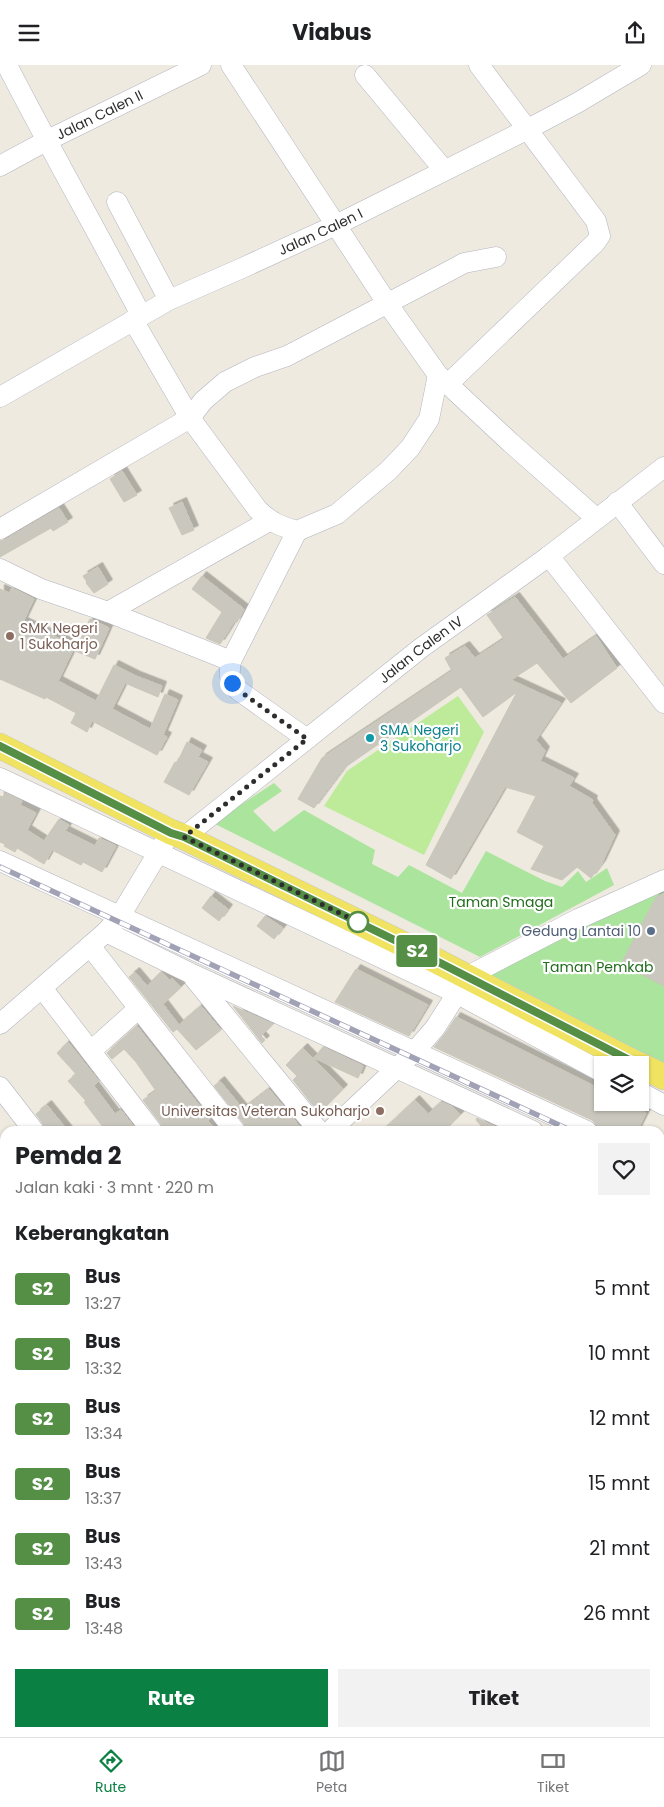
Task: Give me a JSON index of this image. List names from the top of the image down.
{
  "streets": {
    "street": ["Jalan Calen II", "Jalan Calen I", "Jalan Calen IV"]
  },
  "parks": ["Taman Smaga", "Taman Pemkab"],
  "places": [
    "SMK Negeri 1 Sukoharjo",
    "SMA Negeri 3 Sukoharjo",
    "Gedung Lantai 10",
    "Universitas Veteran Sukoharjo"
  ],
  "lines": ["bus line S2"],
  "page": {
    "header": "Viabus",
    "on_map": "S2",
    "heading": [
      ["Pemda 2", "Jalan kaki · 3 mnt · 220 m"],
      "Keberangkatan"
    ],
    "list": [
      {
        "mark": "S2",
        "name": "Bus",
        "note": "13:27",
        "value": "5 mnt"
      },
      {
        "mark": "S2",
        "name": "Bus",
        "note": "13:32",
        "value": "10 mnt"
      },
      {
        "mark": "S2",
        "name": "Bus",
        "note": "13:34",
        "value": "12 mnt"
      },
      {
        "mark": "S2",
        "name": "Bus",
        "note": "13:37",
        "value": "15 mnt"
      },
      {
        "mark": "S2",
        "name": "Bus",
        "note": "13:43",
        "value": "21 mnt"
      },
      {
        "mark": "S2",
        "name": "Bus",
        "note": "13:48",
        "value": "26 mnt"
      }
    ],
    "buttons": ["Rute", "Tiket"],
    "tabs": ["Rute", "Peta", "Tiket"]
  }
}
